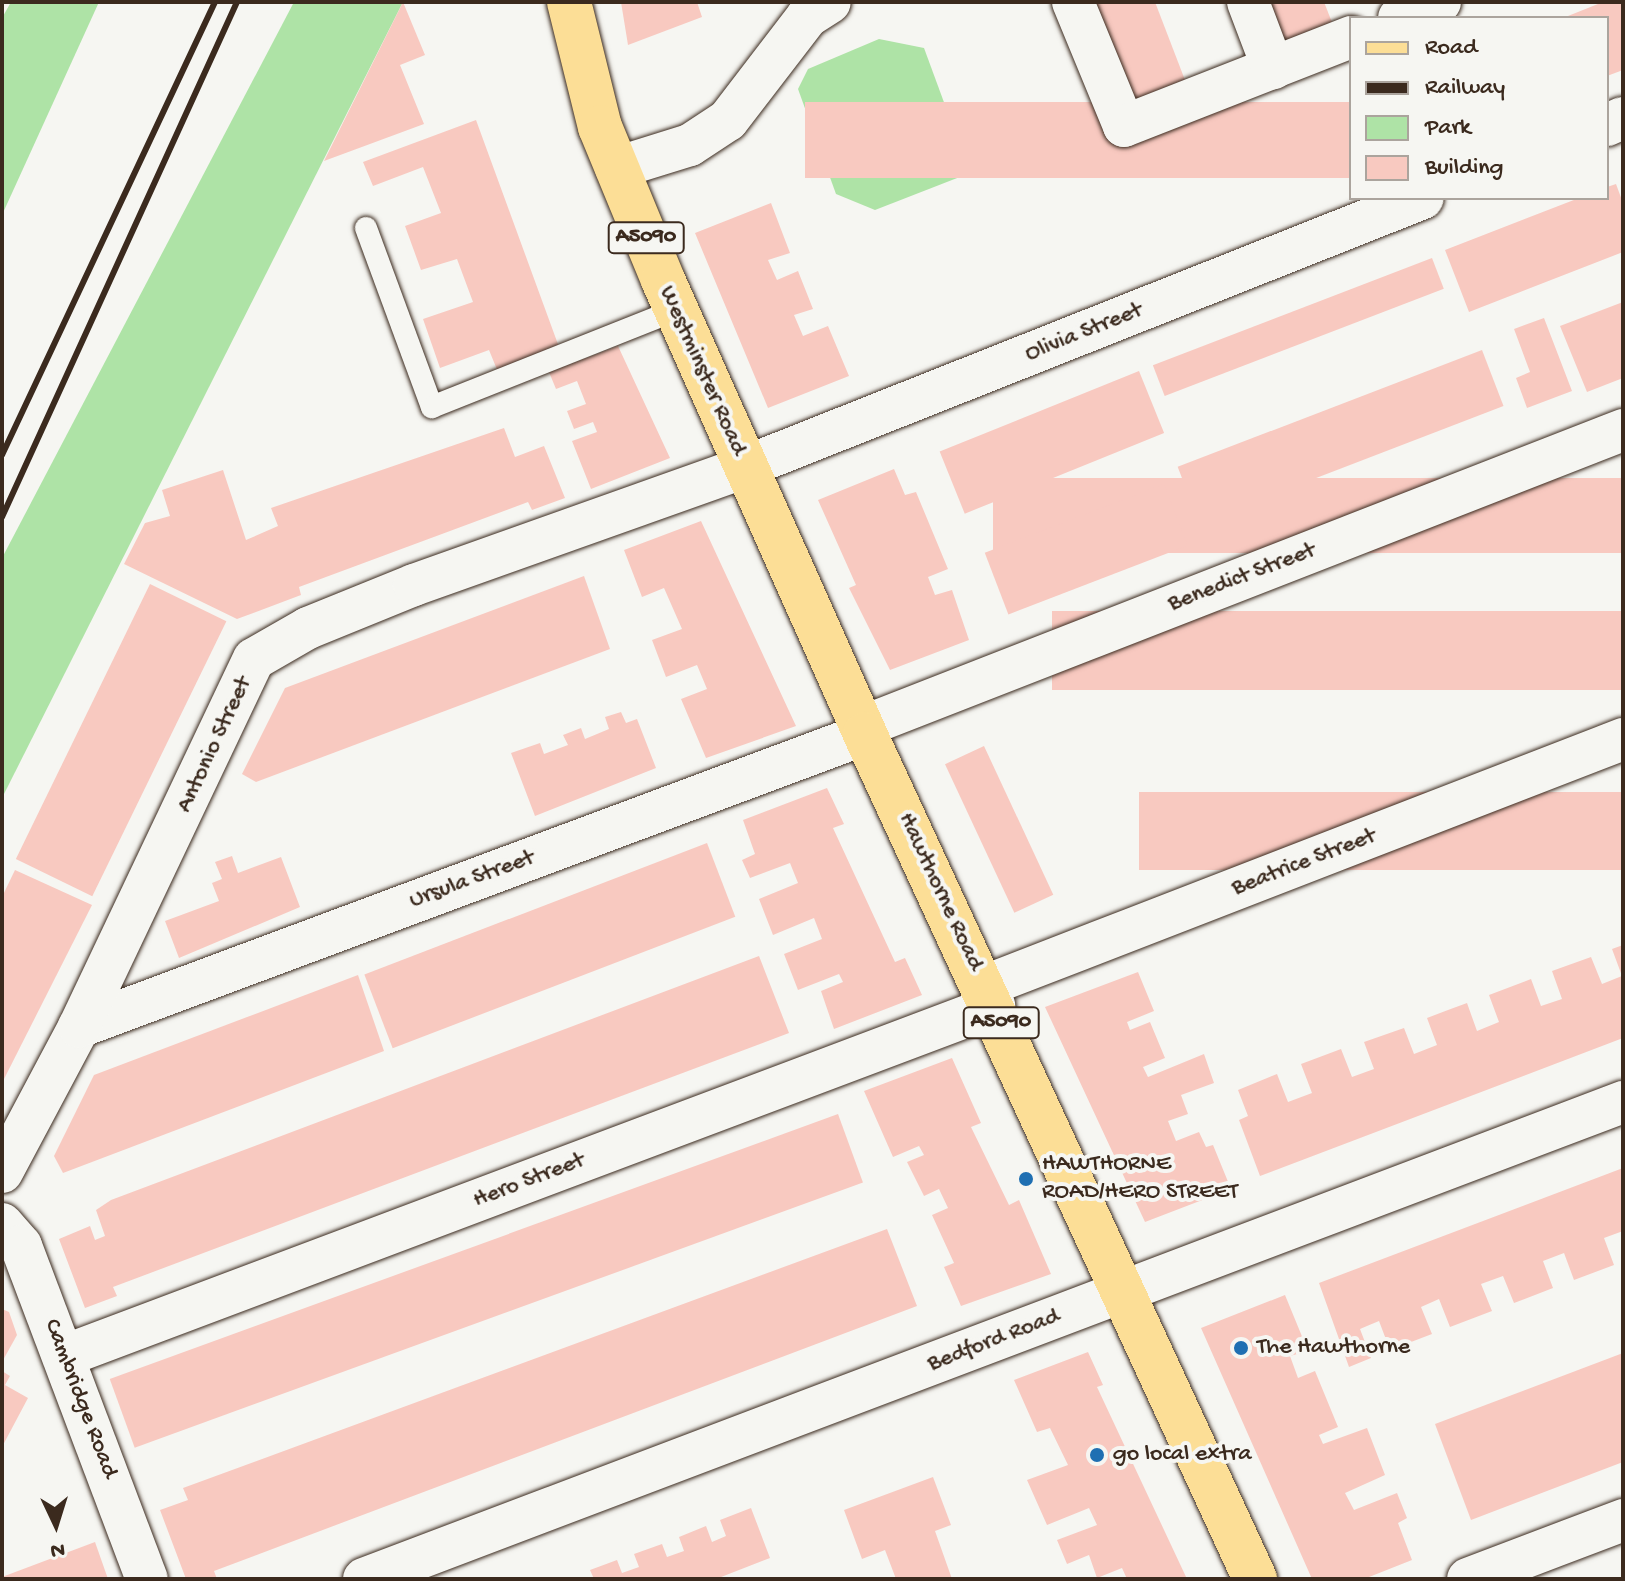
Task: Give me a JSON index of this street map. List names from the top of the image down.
{
  "streets": {
    "main road": ["A5090", "Westminster Road", "Hawthorne Road"],
    "street": [
      "Olivia Street",
      "Benedict Street",
      "Antonio Street",
      "Beatrice Street",
      "Ursula Street",
      "Hero Street",
      "Bedford Road",
      "Cambridge Road"
    ]
  },
  "crossings": [
    ["Olivia Street", "Westminster Road"],
    ["Olivia Street", "Antonio Street"],
    ["Olivia Street", "Hawthorne Road"],
    ["Westminster Road", "Antonio Street"],
    ["Westminster Road", "Hawthorne Road"],
    ["Benedict Street", "Ursula Street"],
    ["Benedict Street", "Hawthorne Road"],
    ["Antonio Street", "Ursula Street"],
    ["Antonio Street", "Hawthorne Road"],
    ["Beatrice Street", "Hawthorne Road"],
    ["Beatrice Street", "Hero Street"],
    ["Ursula Street", "Hawthorne Road"],
    ["Hawthorne Road", "Hero Street"],
    ["Hawthorne Road", "Bedford Road"],
    ["Hero Street", "Cambridge Road"]
  ],
  "places": ["HAWTHORNE ROAD/HERO STREET", "The Hawthorne", "go local extra"],
  "legend": [
    "Road",
    "Railway",
    "Park",
    "Building"
  ],
  "north": "bottom"
}
